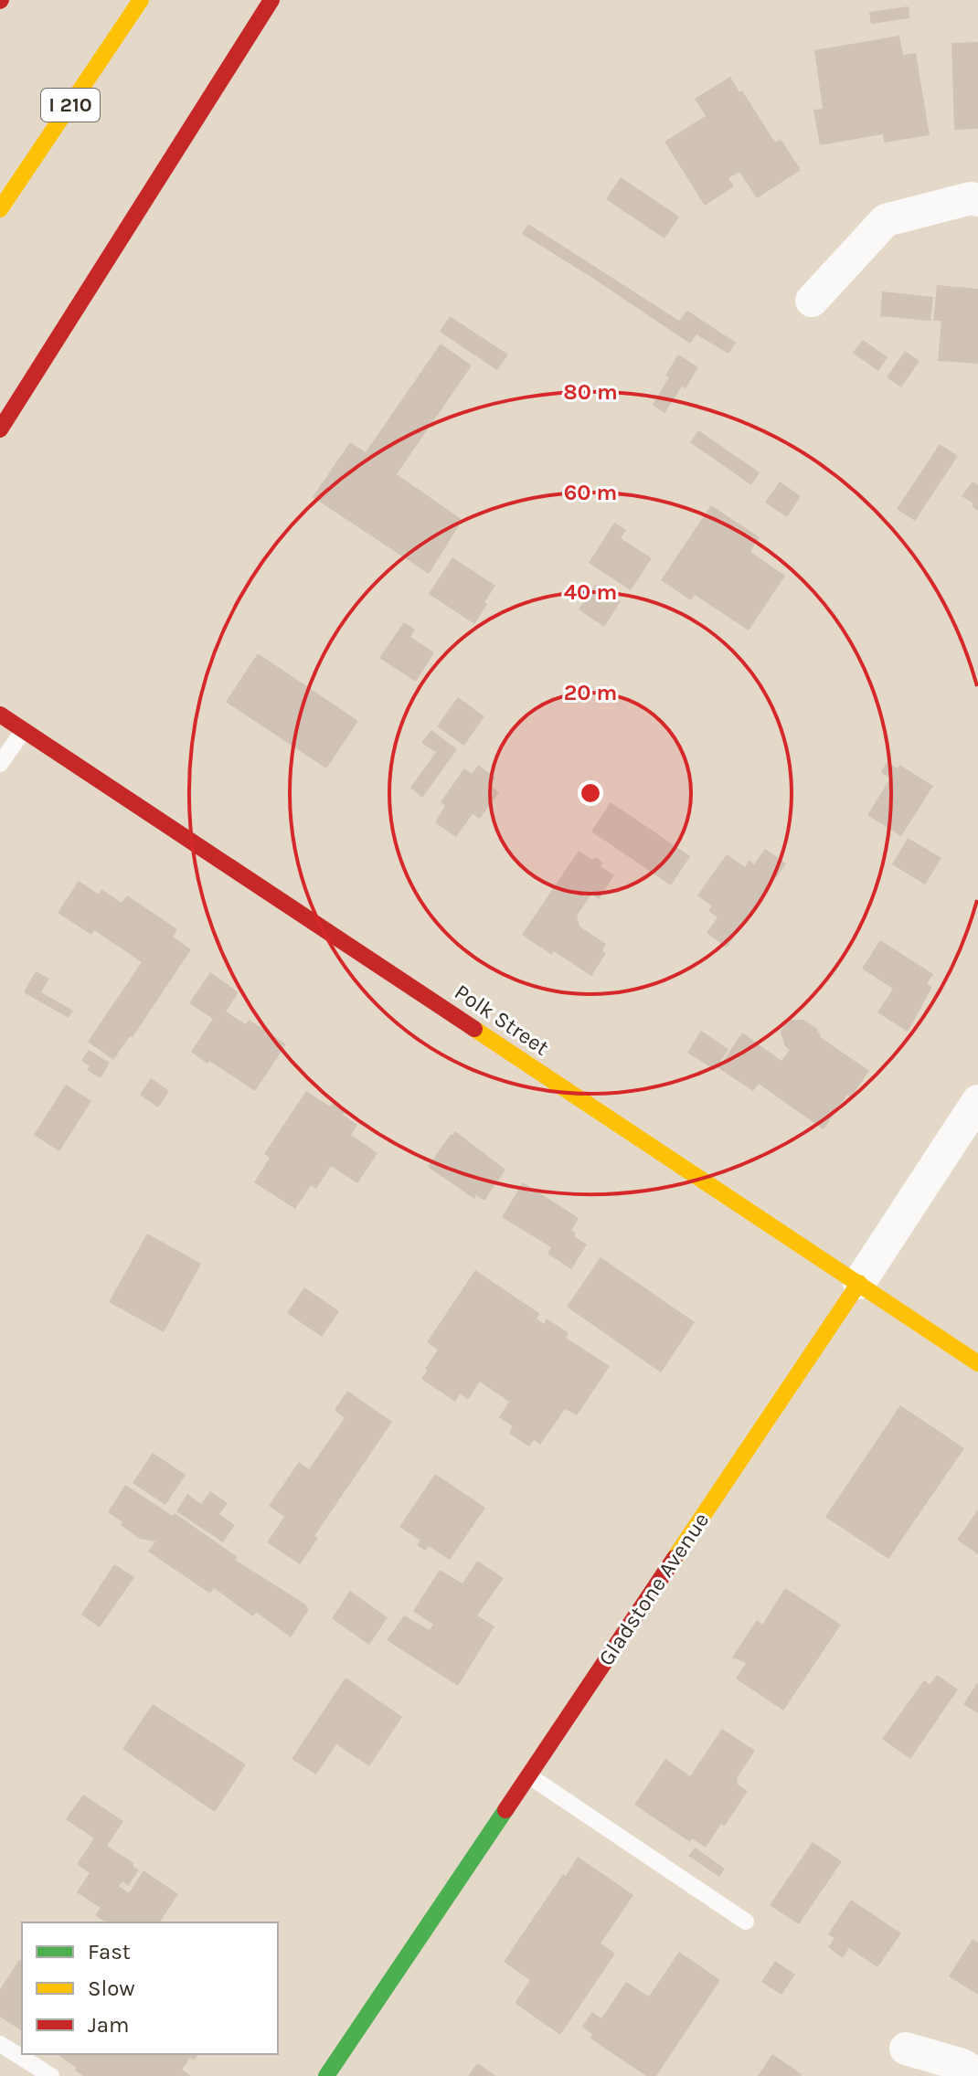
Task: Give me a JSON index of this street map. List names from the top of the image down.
{
  "streets": {
    "main road": ["I 210", "Polk Street", "Gladstone Avenue"]
  },
  "crossings": [
    ["Polk Street", "Gladstone Avenue"]
  ],
  "legend": ["Fast", "Slow", "Jam"],
  "rings": [
    "80 m",
    "60 m",
    "40 m",
    "20 m"
  ]
}
